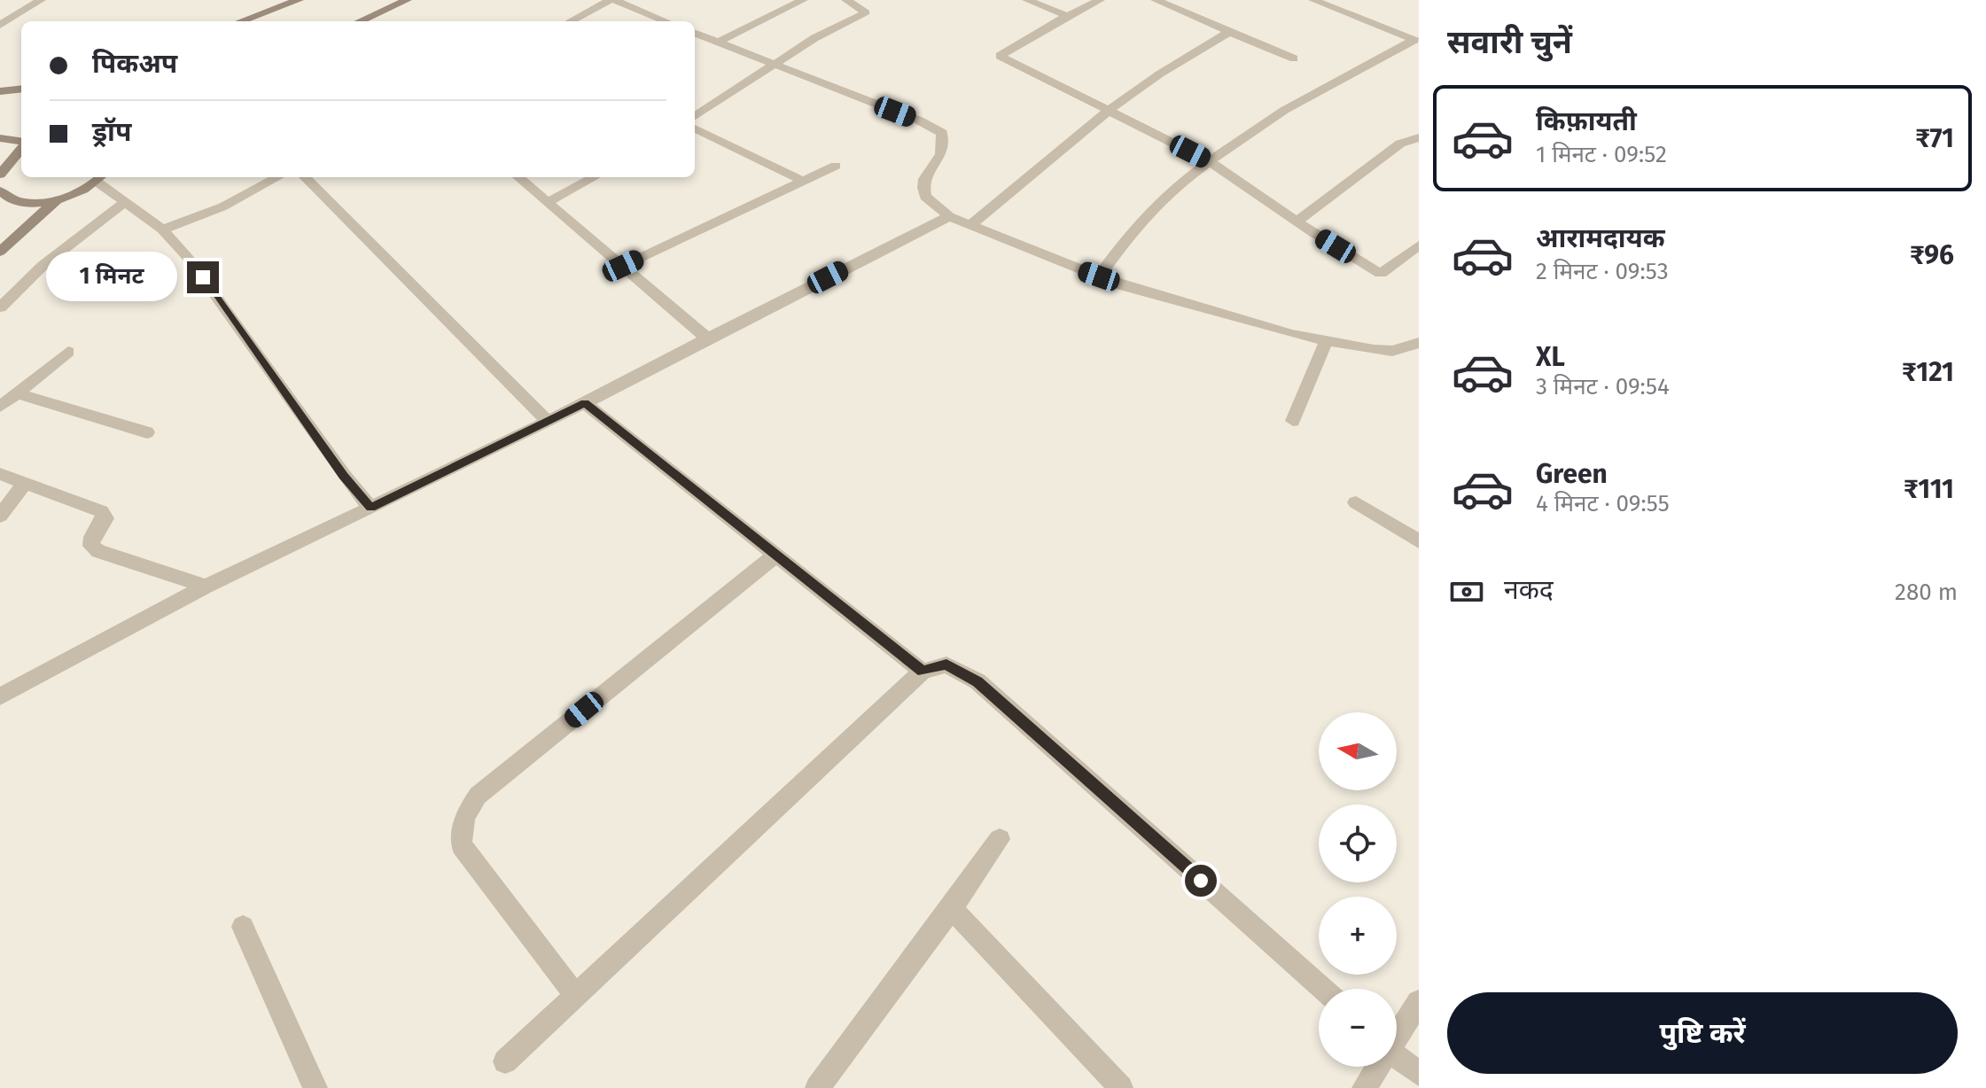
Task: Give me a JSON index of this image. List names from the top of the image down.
{
  "north": "left",
  "page": {
    "heading": "सवारी चुनें",
    "banner": ["पिकअप", "ड्रॉप"],
    "list": [
      {
        "name": "किफ़ायती",
        "note": "1 मिनट · 09:52",
        "value": "₹71"
      },
      {
        "name": "आरामदायक",
        "note": "2 मिनट · 09:53",
        "value": "₹96"
      },
      {
        "name": "XL",
        "note": "3 मिनट · 09:54",
        "value": "₹121"
      },
      {
        "name": "Green",
        "note": "4 मिनट · 09:55",
        "value": "₹111"
      }
    ],
    "bubble": "1 मिनट",
    "pay": ["नकद", "280 m"],
    "map_buttons": ["+", "−"],
    "buttons": "पुष्टि करें"
  }
}
